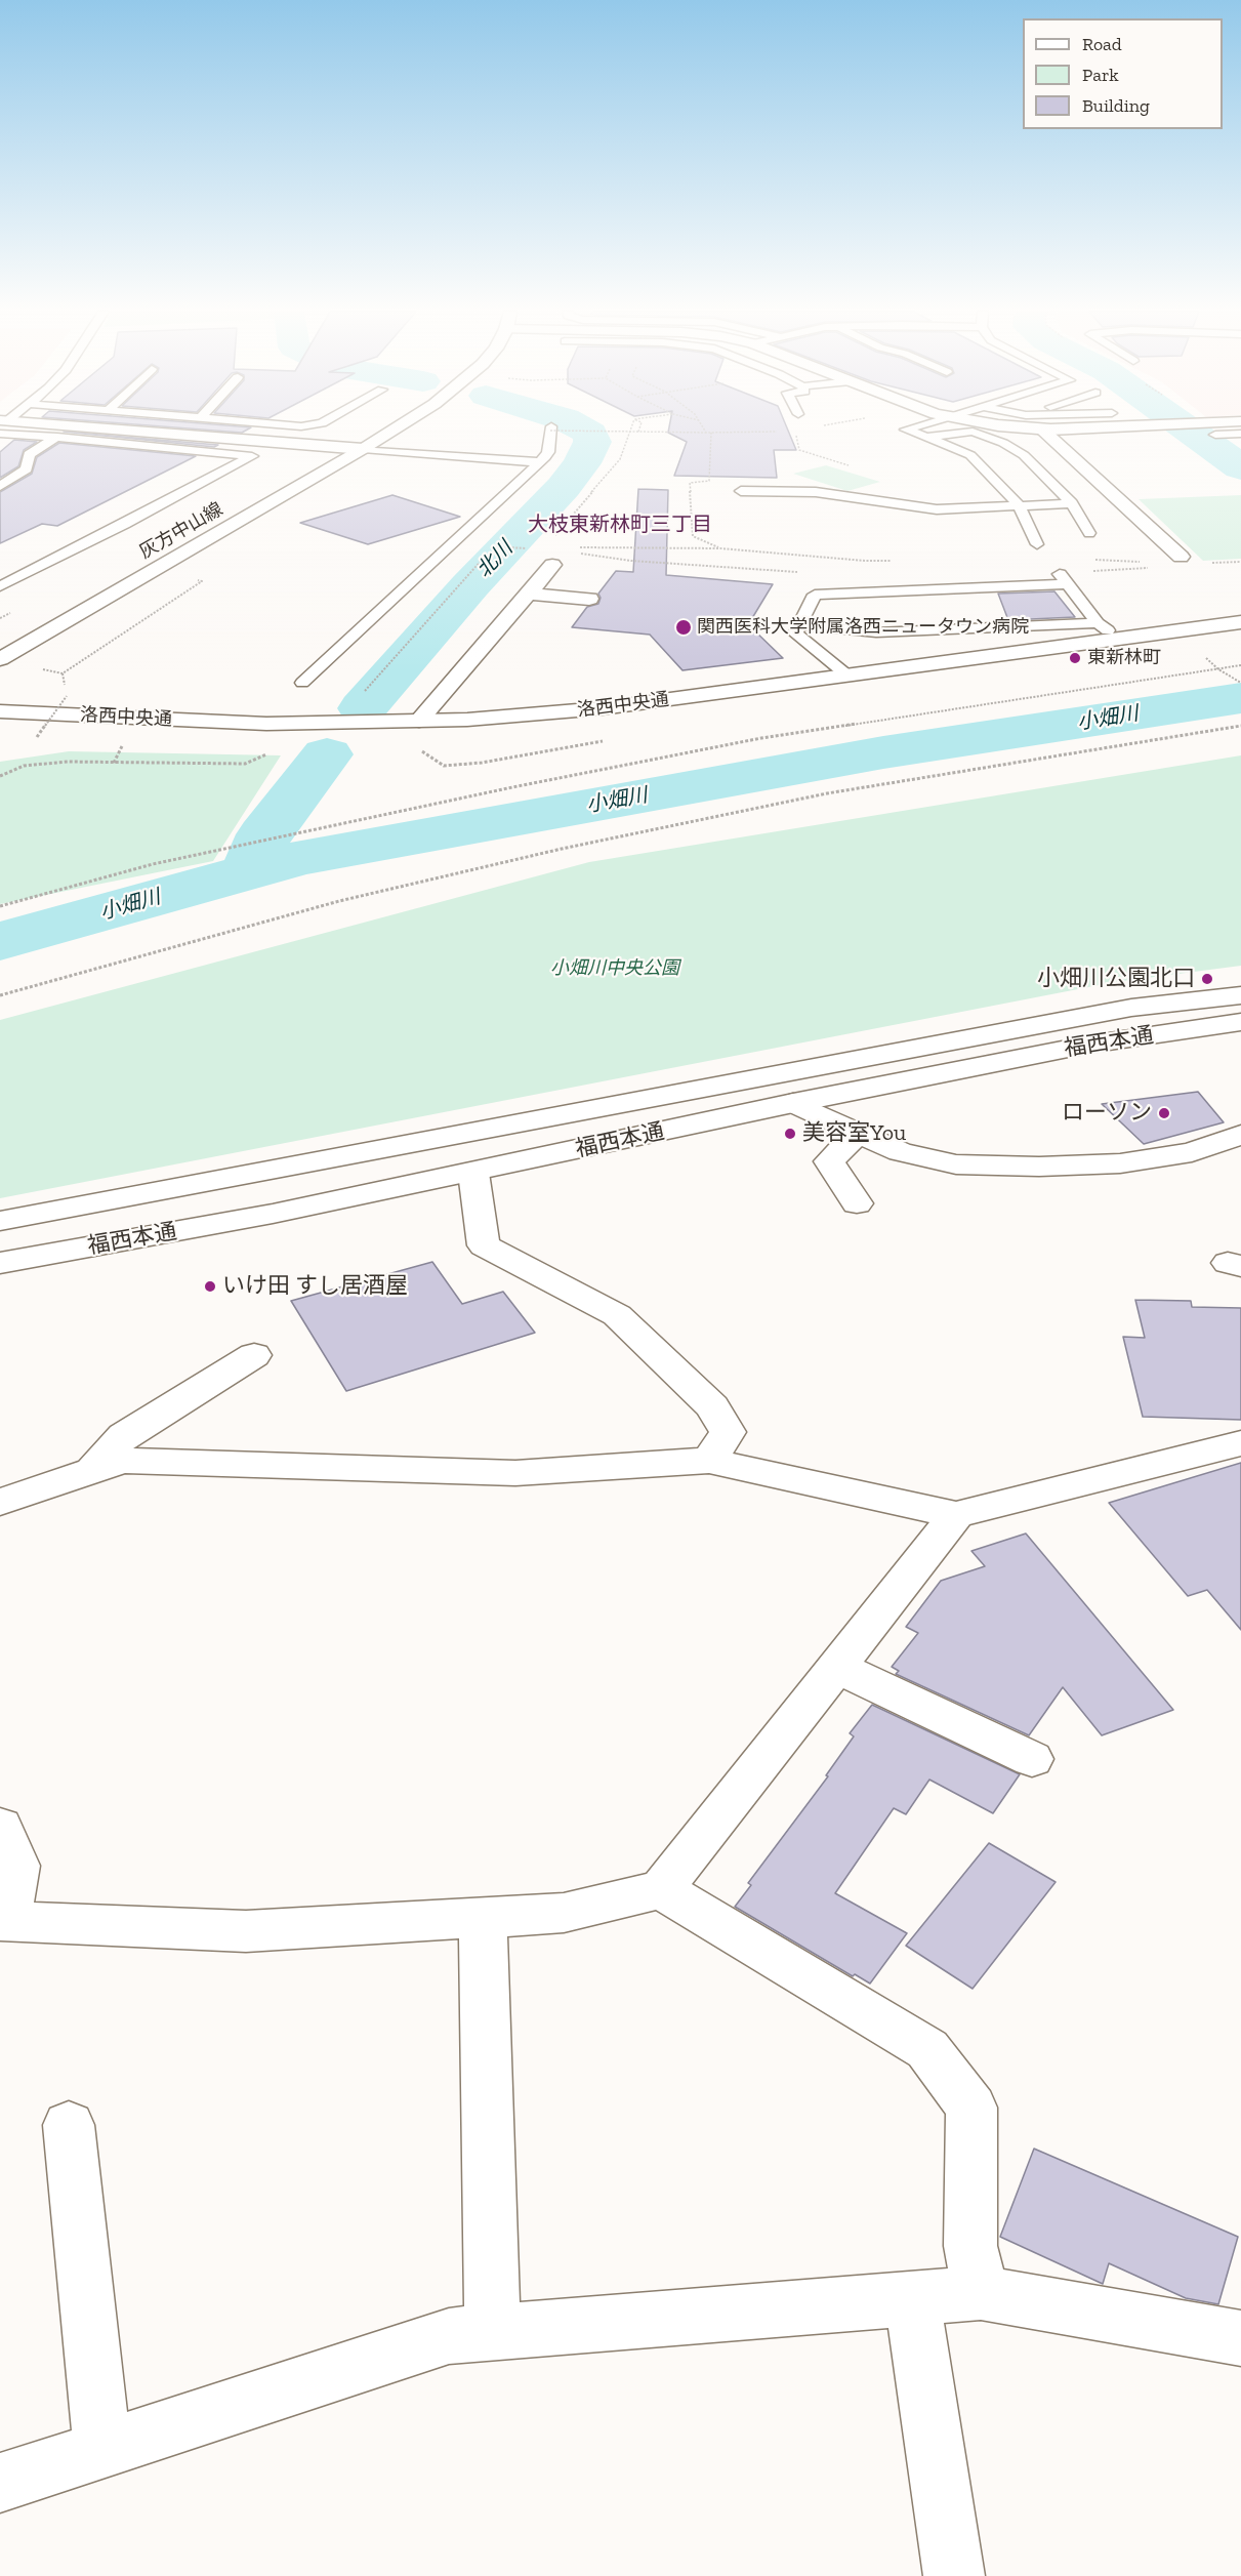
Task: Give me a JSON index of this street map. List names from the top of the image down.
{
  "streets": {
    "street": ["灰方中山線", "洛西中央通", "福西本通"]
  },
  "districts": ["大枝東新林町三丁目"],
  "water": ["北川", "小畑川"],
  "parks": ["小畑川中央公園"],
  "places": [
    "関西医科大学附属洛西ニュータウン病院",
    "東新林町",
    "小畑川公園北口",
    "ローソン",
    "美容室You",
    "いけ田 すし居酒屋"
  ],
  "legend": ["Road", "Park", "Building"]
}
